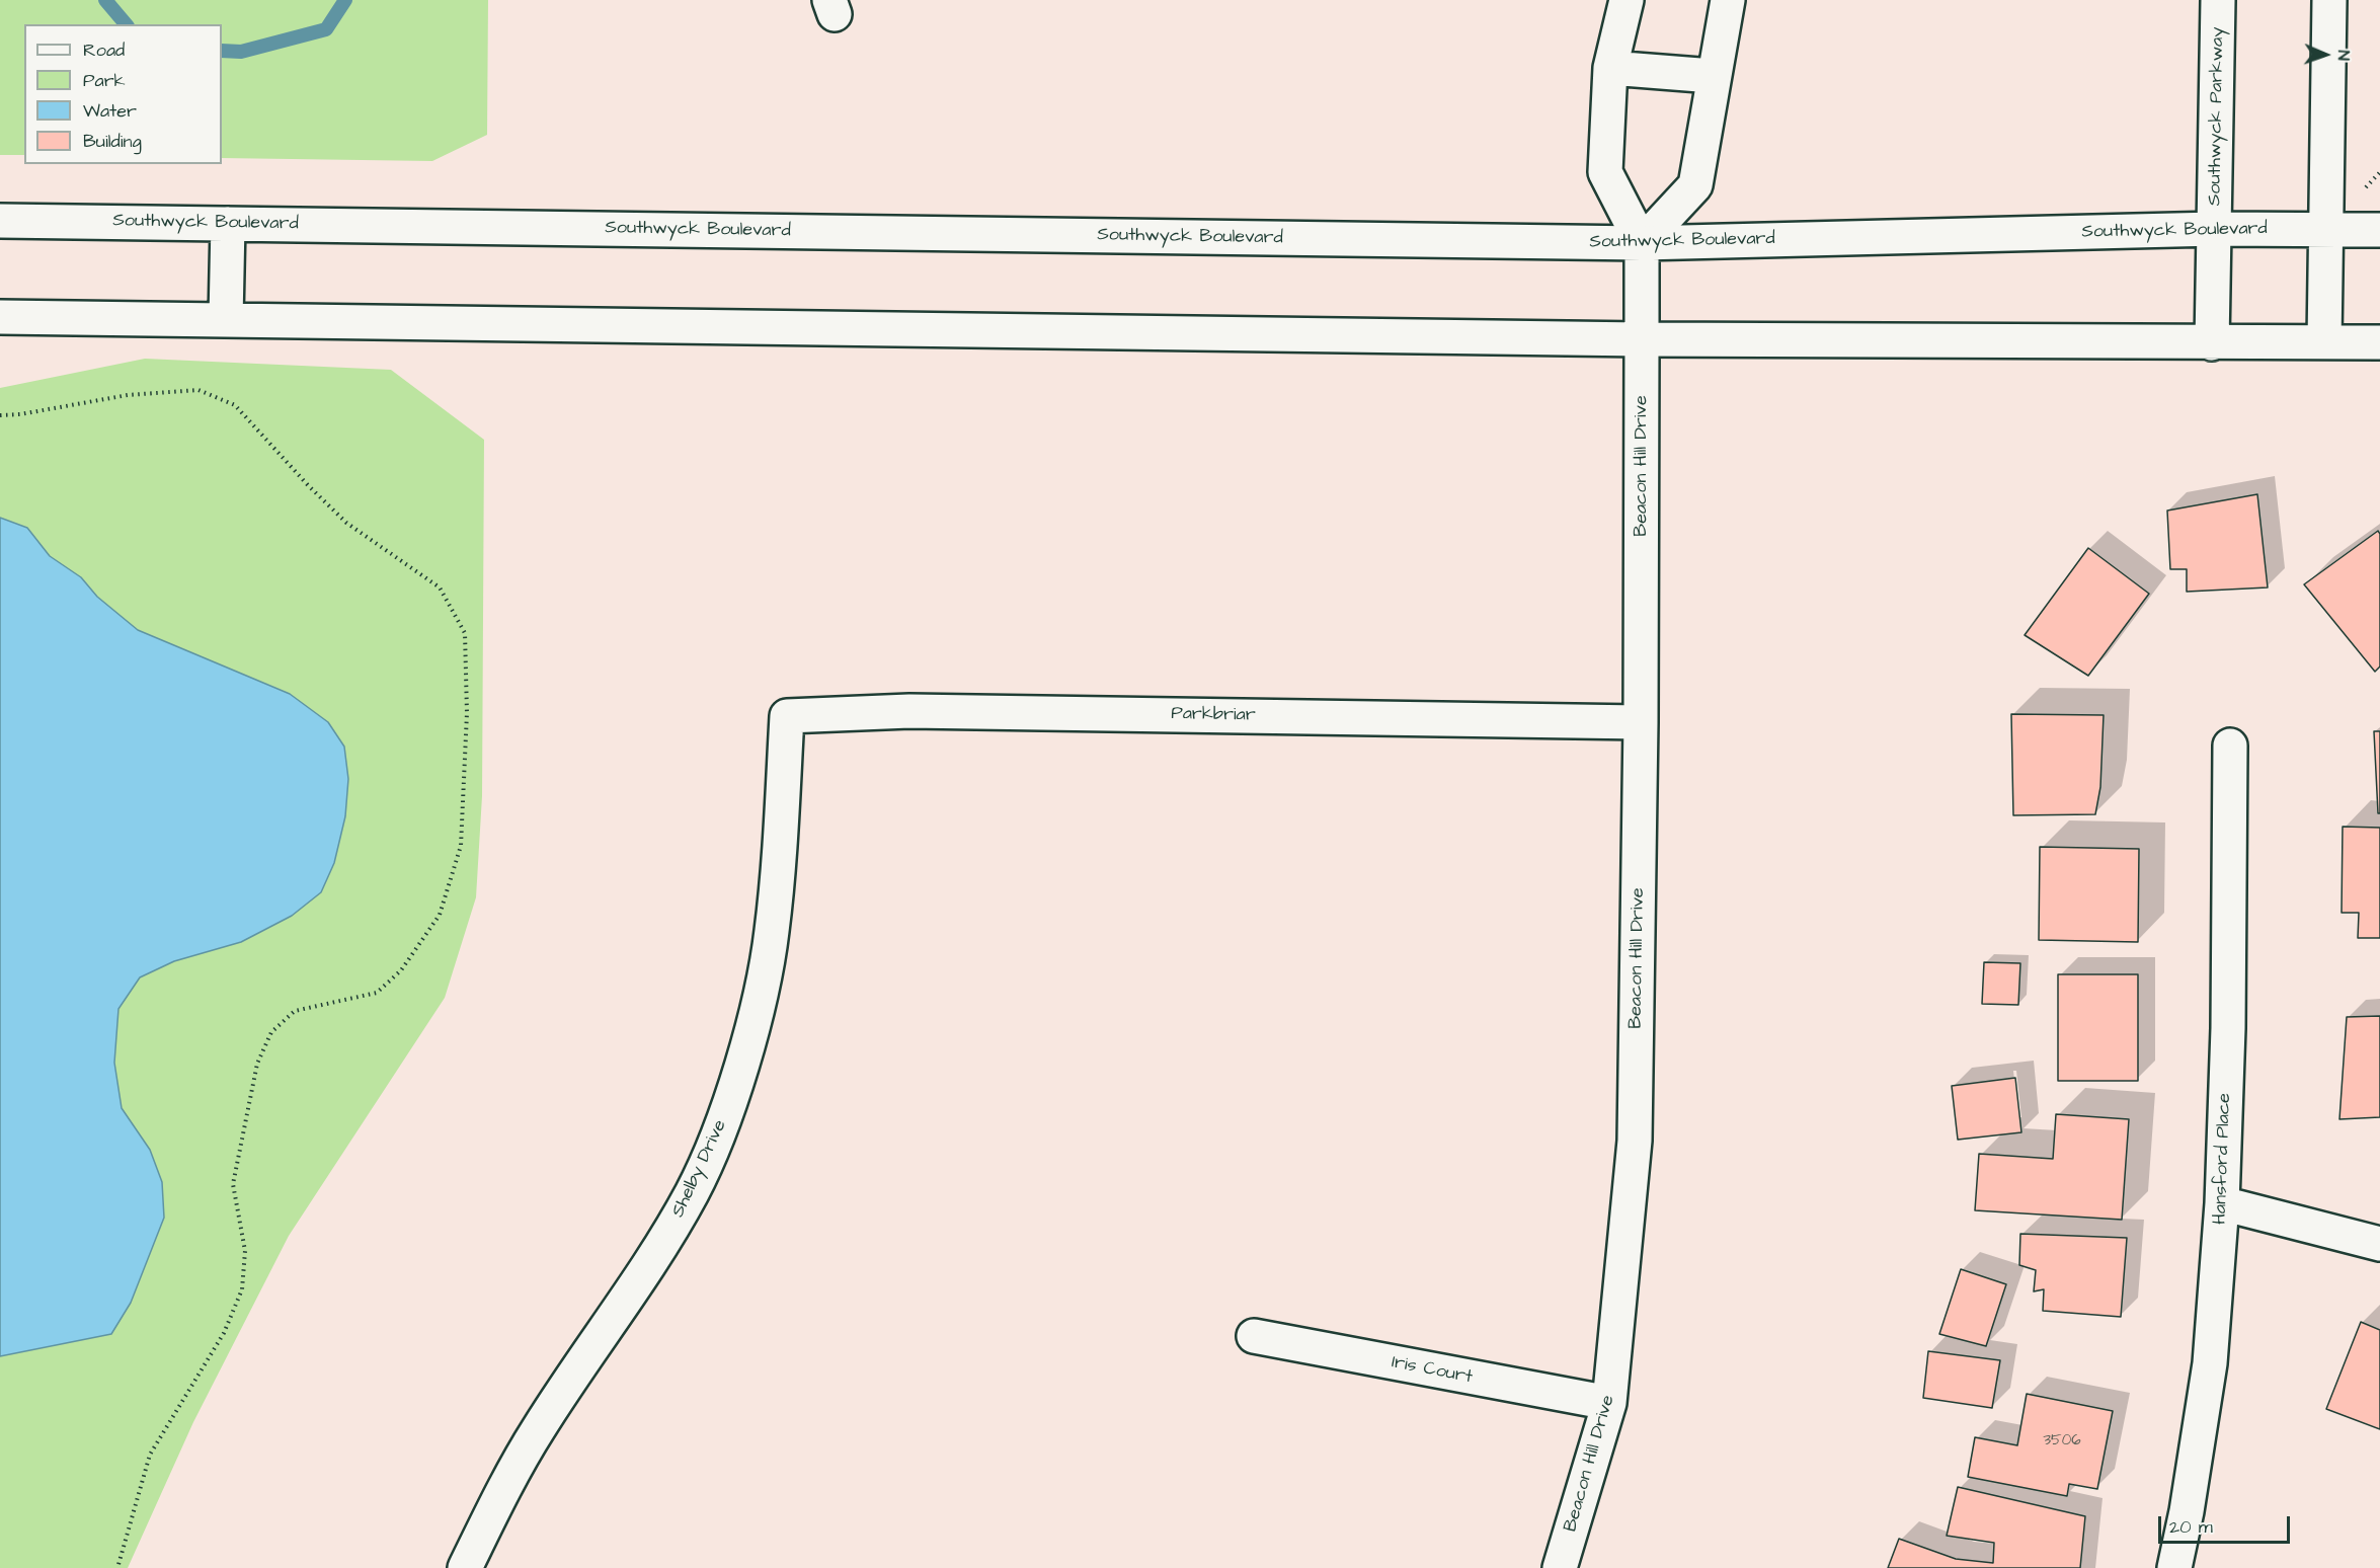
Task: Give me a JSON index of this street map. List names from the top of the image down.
{
  "streets": {
    "street": [
      "Southwyck Parkway",
      "Southwyck Boulevard",
      "Beacon Hill Drive",
      "Parkbriar",
      "Hansford Place",
      "Shelby Drive",
      "Iris Court"
    ]
  },
  "crossings": [
    ["Southwyck Parkway", "Southwyck Boulevard"],
    ["Southwyck Boulevard", "Beacon Hill Drive"],
    ["Beacon Hill Drive", "Parkbriar"],
    ["Beacon Hill Drive", "Iris Court"],
    ["Parkbriar", "Shelby Drive"]
  ],
  "house_numbers": ["3506"],
  "legend": [
    "Road",
    "Park",
    "Water",
    "Building"
  ],
  "scale_bar": "20 m",
  "north": "right"
}
